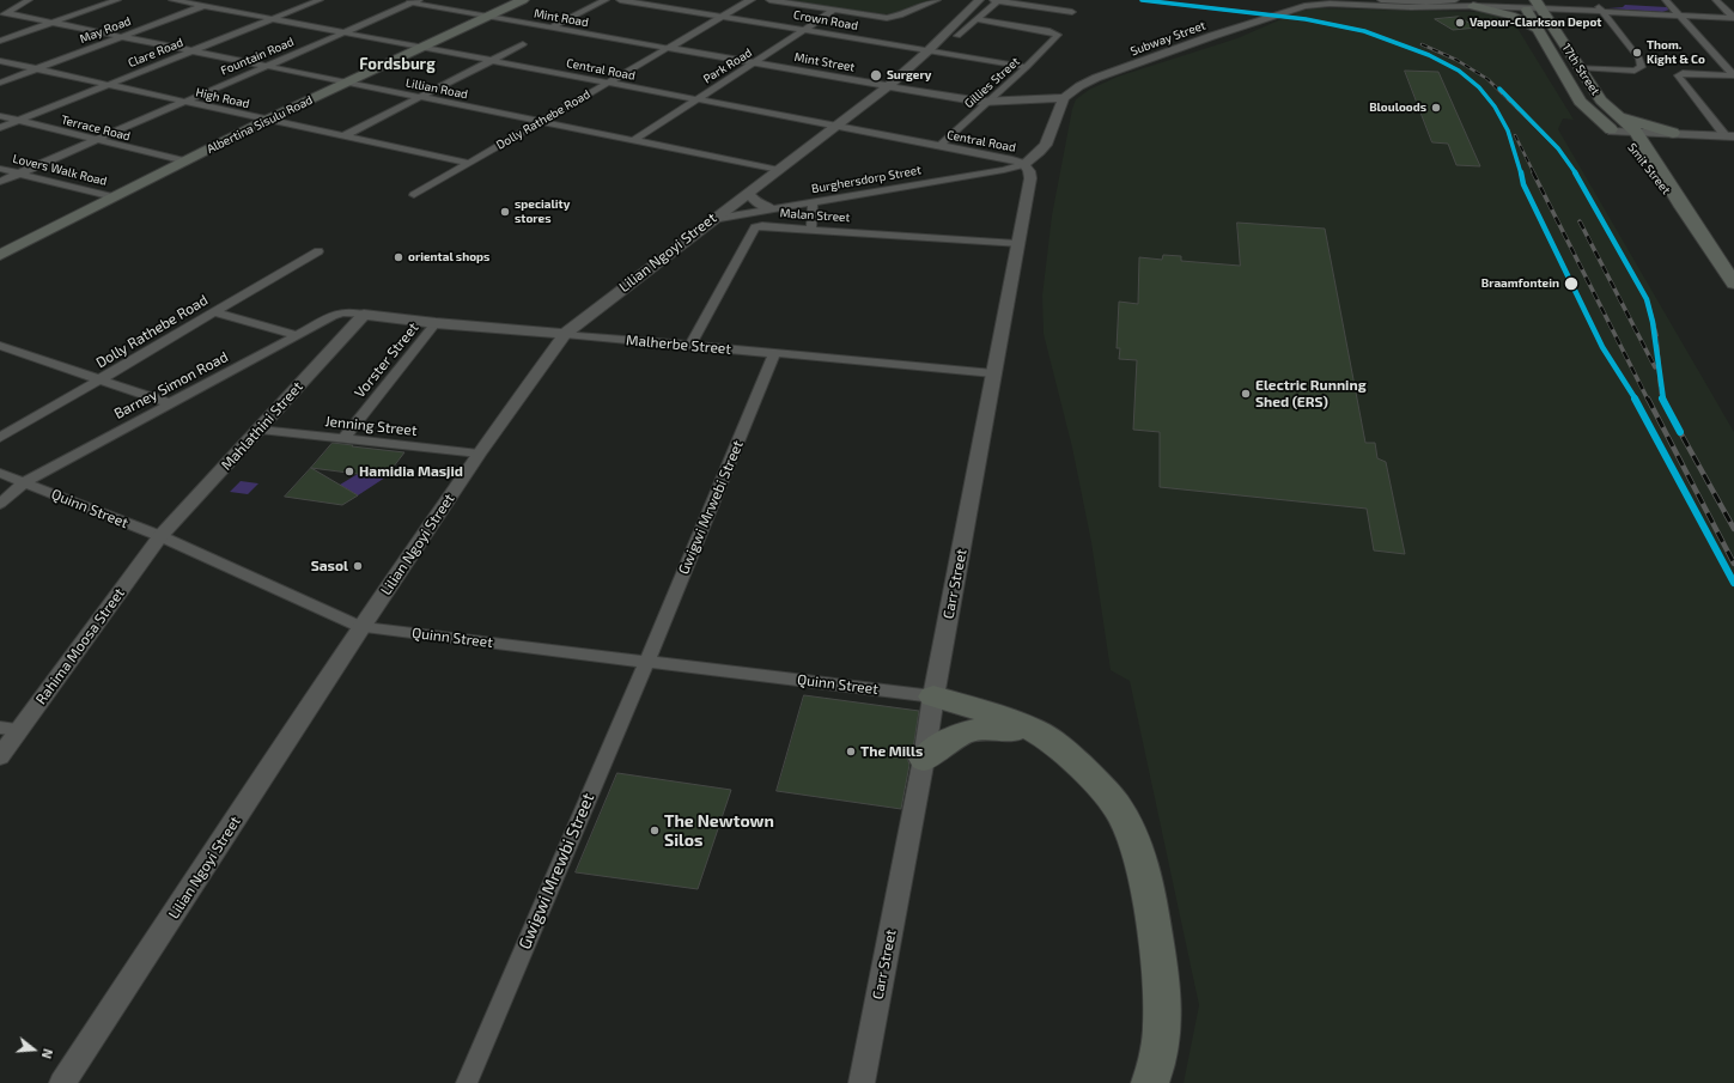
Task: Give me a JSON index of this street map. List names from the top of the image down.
{
  "streets": {
    "main road": ["17th Street", "Albertina Sisulu Road", "Smit Street"],
    "street": [
      "Mint Road",
      "Crown Road",
      "May Road",
      "Subway Street",
      "Clare Road",
      "Fountain Road",
      "Mint Street",
      "Park Road",
      "Central Road",
      "Gillies Street",
      "Lillian Road",
      "High Road",
      "Dolly Rathebe Road",
      "Terrace Road",
      "Lovers Walk Road",
      "Burghersdorp Street",
      "Malan Street",
      "Lilian Ngoyi Street",
      "Malherbe Street",
      "Vorster Street",
      "Barney Simon Road",
      "Mahlathini Street",
      "Jenning Street",
      "Gwigwi Mrwebi Street",
      "Quinn Street",
      "Carr Street",
      "Rahima Moosa Street",
      "Gwigwi Mrewbi Street"
    ]
  },
  "crossings": [
    ["Mint Road", "Fountain Road"],
    ["Mint Road", "Mint Street"],
    ["Mint Road", "Dolly Rathebe Road"],
    ["Mint Road", "Albertina Sisulu Road"],
    ["Crown Road", "Park Road"],
    ["Crown Road", "Gillies Street"],
    ["Crown Road", "Dolly Rathebe Road"],
    ["Crown Road", "Lilian Ngoyi Street"],
    ["May Road", "Central Road"],
    ["May Road", "Lillian Road"],
    ["May Road", "High Road"],
    ["Subway Street", "Mint Street"],
    ["Subway Street", "17th Street"],
    ["Clare Road", "Central Road"],
    ["Clare Road", "Lillian Road"],
    ["Clare Road", "High Road"],
    ["Clare Road", "Terrace Road"],
    ["Fountain Road", "Central Road"],
    ["Fountain Road", "Lillian Road"],
    ["Fountain Road", "High Road"],
    ["Fountain Road", "Terrace Road"],
    ["Fountain Road", "Lovers Walk Road"],
    ["Mint Street", "Park Road"],
    ["Mint Street", "Gillies Street"],
    ["Mint Street", "Dolly Rathebe Road"],
    ["Mint Street", "Lilian Ngoyi Street"],
    ["Park Road", "Central Road"],
    ["Park Road", "Lillian Road"],
    ["Central Road", "Gillies Street"],
    ["Central Road", "Dolly Rathebe Road"],
    ["Central Road", "Albertina Sisulu Road"],
    ["Central Road", "Burghersdorp Street"],
    ["Central Road", "Lilian Ngoyi Street"],
    ["Central Road", "Carr Street"],
    ["17th Street", "Smit Street"],
    ["Lillian Road", "Dolly Rathebe Road"],
    ["Lillian Road", "Albertina Sisulu Road"],
    ["Lillian Road", "Lilian Ngoyi Street"],
    ["High Road", "Dolly Rathebe Road"],
    ["High Road", "Albertina Sisulu Road"],
    ["Albertina Sisulu Road", "Terrace Road"],
    ["Albertina Sisulu Road", "Lovers Walk Road"],
    ["Burghersdorp Street", "Lilian Ngoyi Street"],
    ["Burghersdorp Street", "Carr Street"],
    ["Malan Street", "Malherbe Street"],
    ["Malan Street", "Carr Street"],
    ["Lilian Ngoyi Street", "Malherbe Street"],
    ["Lilian Ngoyi Street", "Jenning Street"],
    ["Lilian Ngoyi Street", "Quinn Street"],
    ["Malherbe Street", "Vorster Street"],
    ["Malherbe Street", "Barney Simon Road"],
    ["Malherbe Street", "Mahlathini Street"],
    ["Malherbe Street", "Gwigwi Mrwebi Street"],
    ["Malherbe Street", "Carr Street"],
    ["Vorster Street", "Jenning Street"],
    ["Barney Simon Road", "Mahlathini Street"],
    ["Barney Simon Road", "Quinn Street"],
    ["Mahlathini Street", "Jenning Street"],
    ["Mahlathini Street", "Quinn Street"],
    ["Mahlathini Street", "Rahima Moosa Street"],
    ["Gwigwi Mrwebi Street", "Quinn Street"],
    ["Gwigwi Mrwebi Street", "Gwigwi Mrewbi Street"],
    ["Quinn Street", "Carr Street"],
    ["Quinn Street", "Rahima Moosa Street"],
    ["Quinn Street", "Gwigwi Mrewbi Street"]
  ],
  "districts": ["Fordsburg"],
  "places": [
    "Vapour-Clarkson Depot",
    "Thom. Kight & Co",
    "Surgery",
    "Blouloods",
    "speciality stores",
    "oriental shops",
    "Braamfontein",
    "Electric Running Shed (ERS)",
    "Hamidia Masjid",
    "Sasol",
    "The Mills",
    "The Newtown Silos"
  ],
  "north": "right"
}
